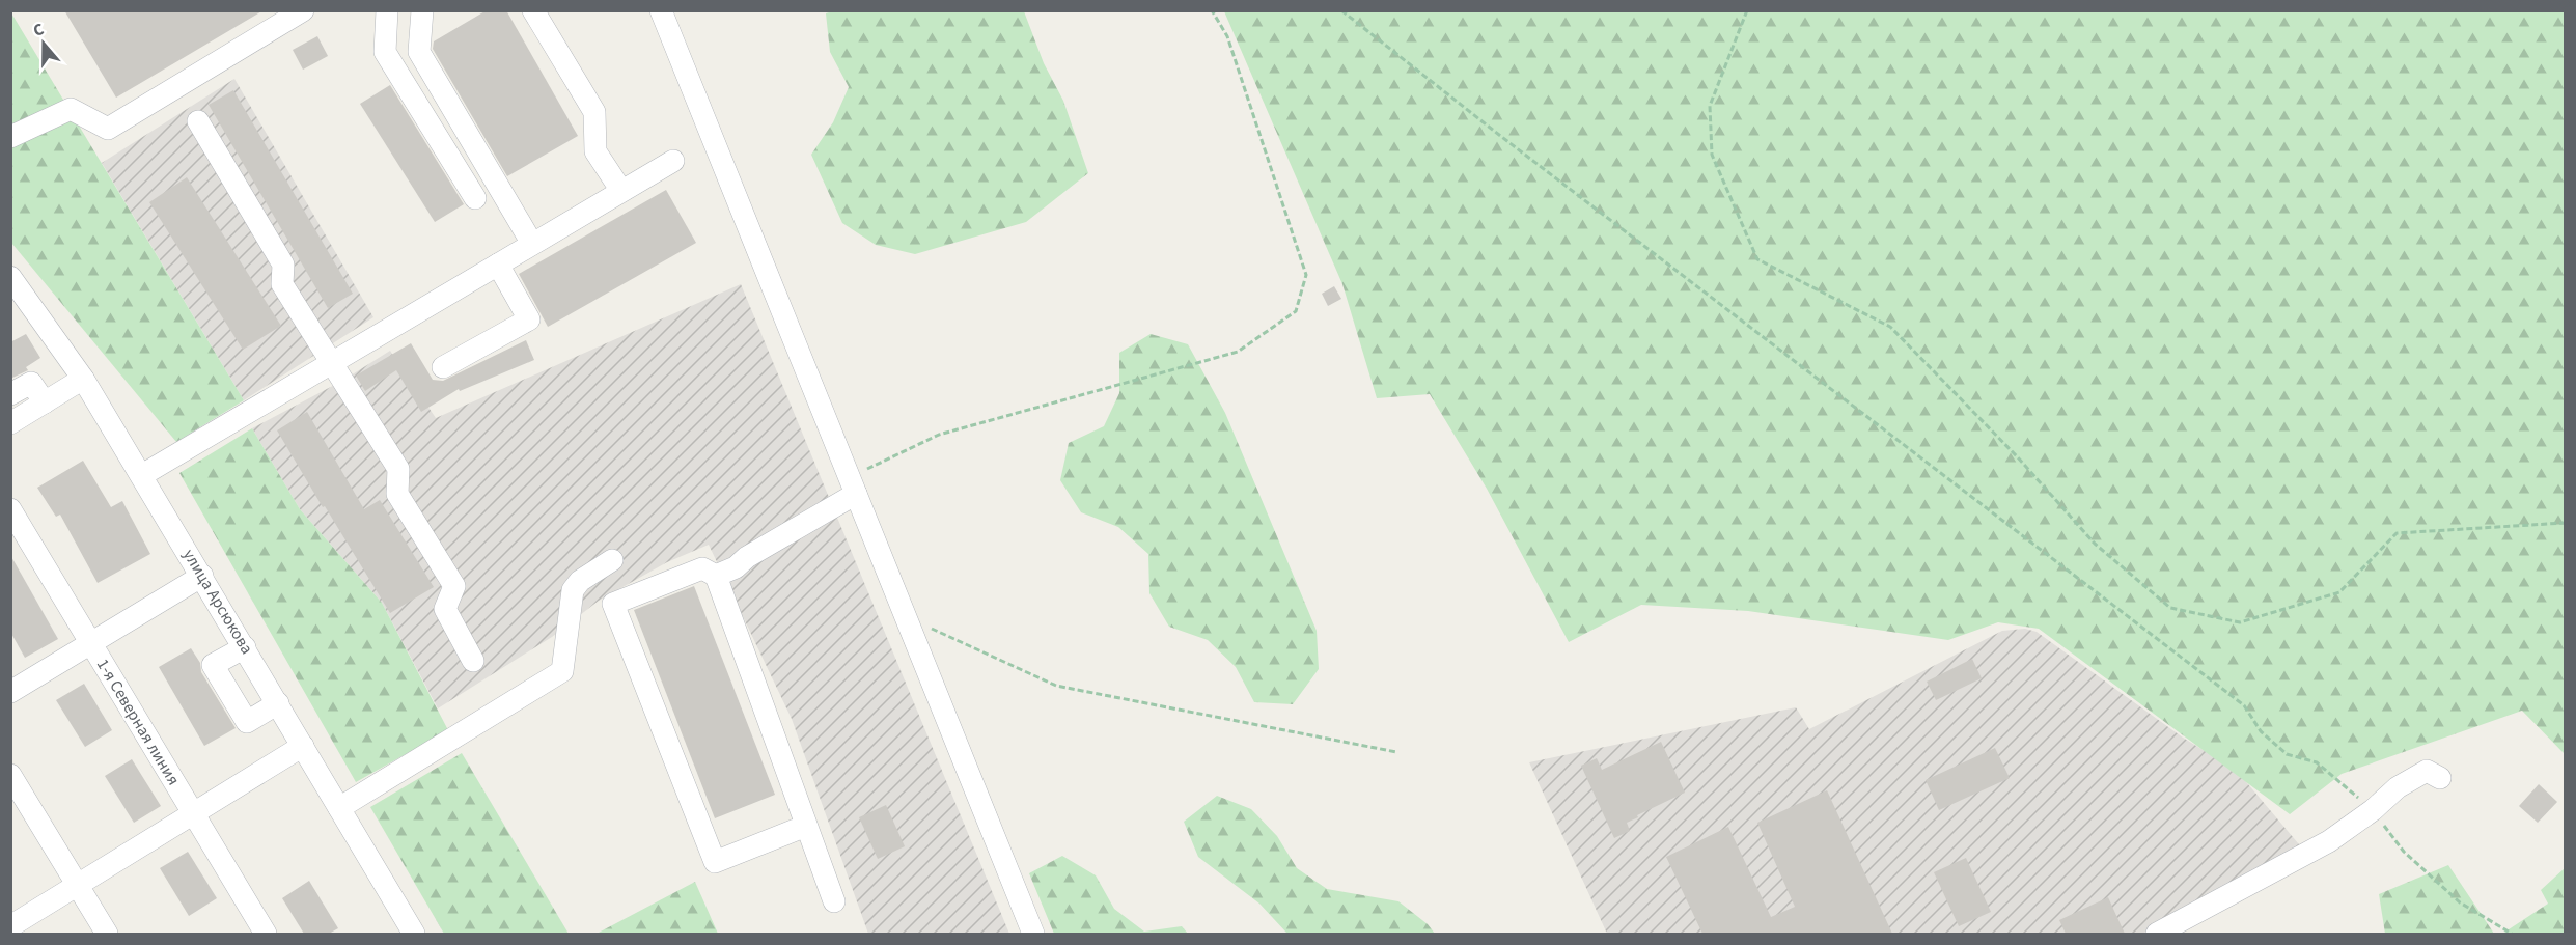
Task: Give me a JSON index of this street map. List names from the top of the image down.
{
  "streets": {
    "street": ["улица Арсюкова", "1-я Северная линия"]
  },
  "north": "top"
}
